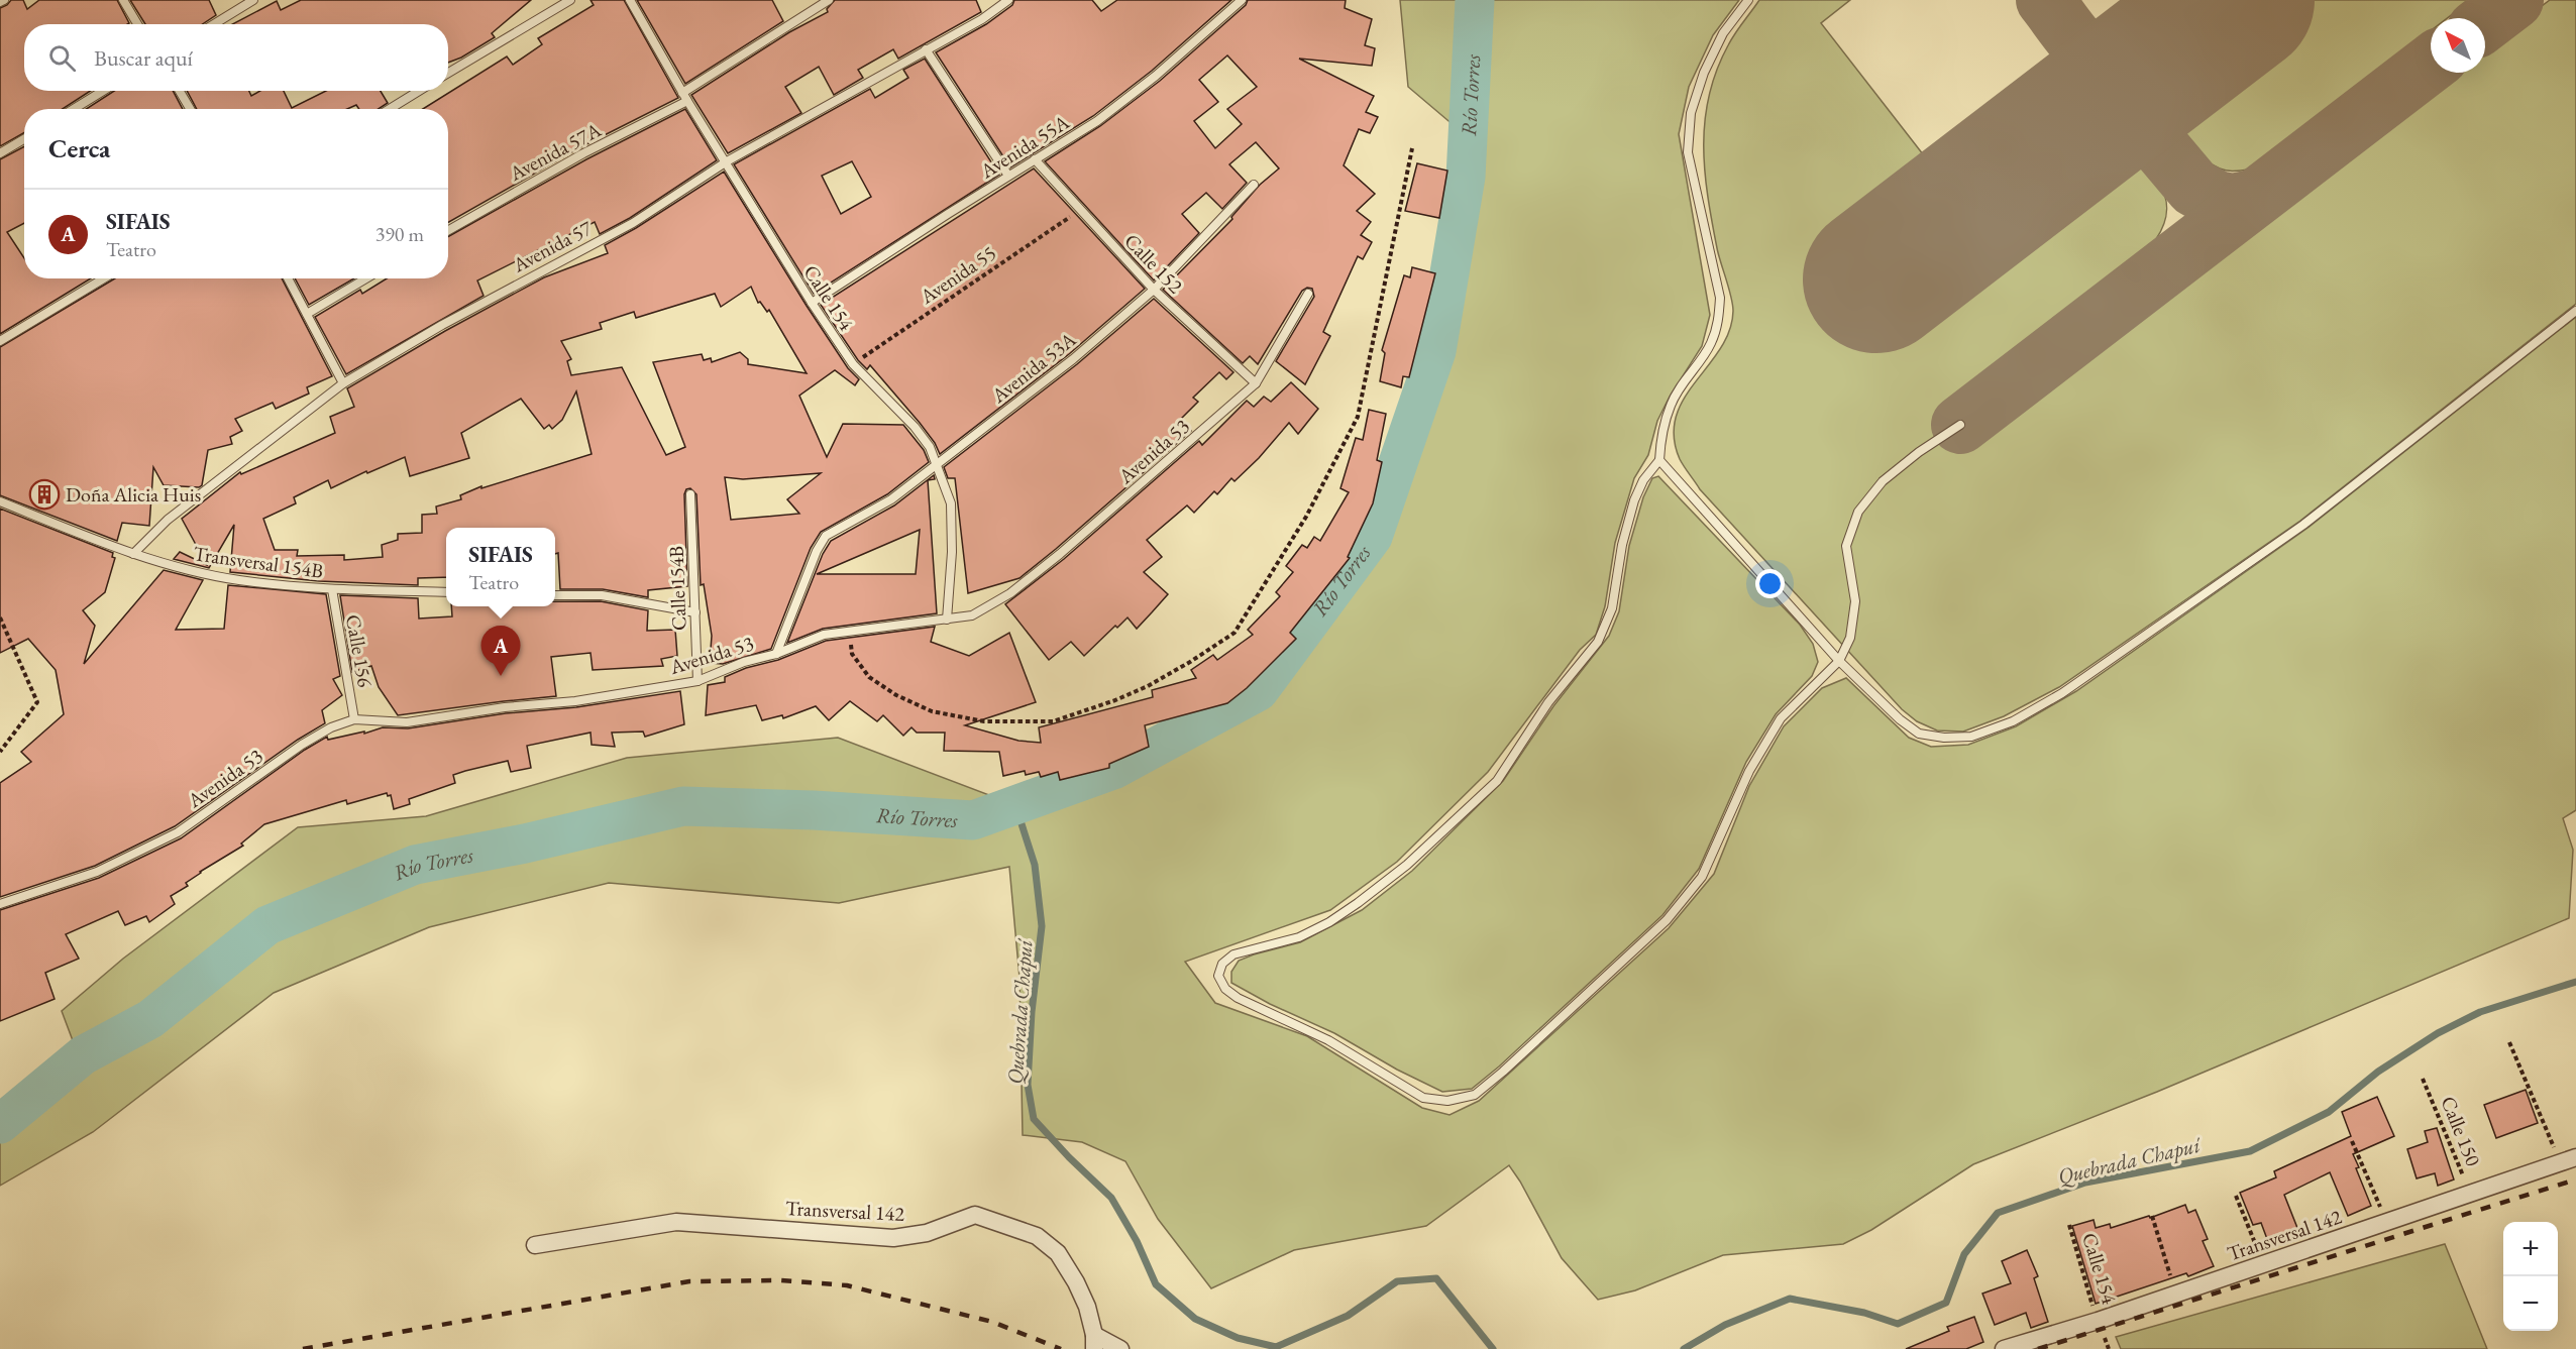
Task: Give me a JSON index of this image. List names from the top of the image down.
{
  "streets": {
    "street": ["Transversal 142"],
    "lane": [
      "Avenida 55A",
      "Avenida 57A",
      "Avenida 57",
      "Calle 152",
      "Calle 154",
      "Avenida 53A",
      "Avenida 53",
      "Transversal 154B",
      "Calle 154B",
      "Calle 156"
    ],
    "path": ["Avenida 55", "Calle 150"]
  },
  "crossings": [
    ["Avenida 55A", "Calle 152"],
    ["Avenida 55A", "Calle 154"],
    ["Avenida 57A", "Calle 154"],
    ["Avenida 57", "Calle 154"],
    ["Avenida 57", "Transversal 154B"],
    ["Calle 152", "Avenida 55"],
    ["Calle 152", "Avenida 53A"],
    ["Calle 152", "Avenida 53"],
    ["Avenida 55", "Calle 154"],
    ["Calle 154", "Avenida 53A"],
    ["Calle 154", "Avenida 53"],
    ["Calle 154", "Transversal 142"],
    ["Avenida 53A", "Avenida 53"],
    ["Avenida 53", "Calle 154B"],
    ["Avenida 53", "Calle 156"],
    ["Transversal 154B", "Calle 156"],
    ["Calle 150", "Transversal 142"]
  ],
  "water": ["Río Torres", "Quebrada Chapuí"],
  "places": {
    "building": ["Doña Alicia Huis"]
  },
  "north": "top left",
  "page": {
    "search": "Buscar aquí",
    "heading": "Cerca",
    "list": [
      {
        "mark": "A",
        "name": "SIFAIS",
        "note": "Teatro",
        "value": "390 m"
      }
    ],
    "popup": ["SIFAIS", "Teatro"],
    "pins": "A",
    "map_buttons": ["+", "−"]
  }
}
